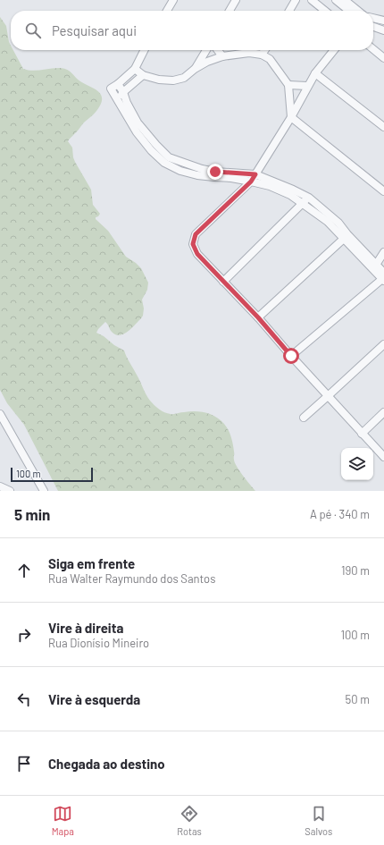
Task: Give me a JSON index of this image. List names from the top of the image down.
{
  "scale_bar": "100 m",
  "page": {
    "search": "Pesquisar aqui",
    "scale": "100 m",
    "heading": ["5 min", "A pé · 340 m"],
    "list": [
      ["Siga em frente", "Rua Walter Raymundo dos Santos", "190 m"],
      ["Vire à direita", "Rua Dionísio Mineiro", "100 m"],
      ["Vire à esquerda", "50 m"],
      "Chegada ao destino"
    ],
    "nav": ["Mapa", "Rotas", "Salvos"]
  }
}
